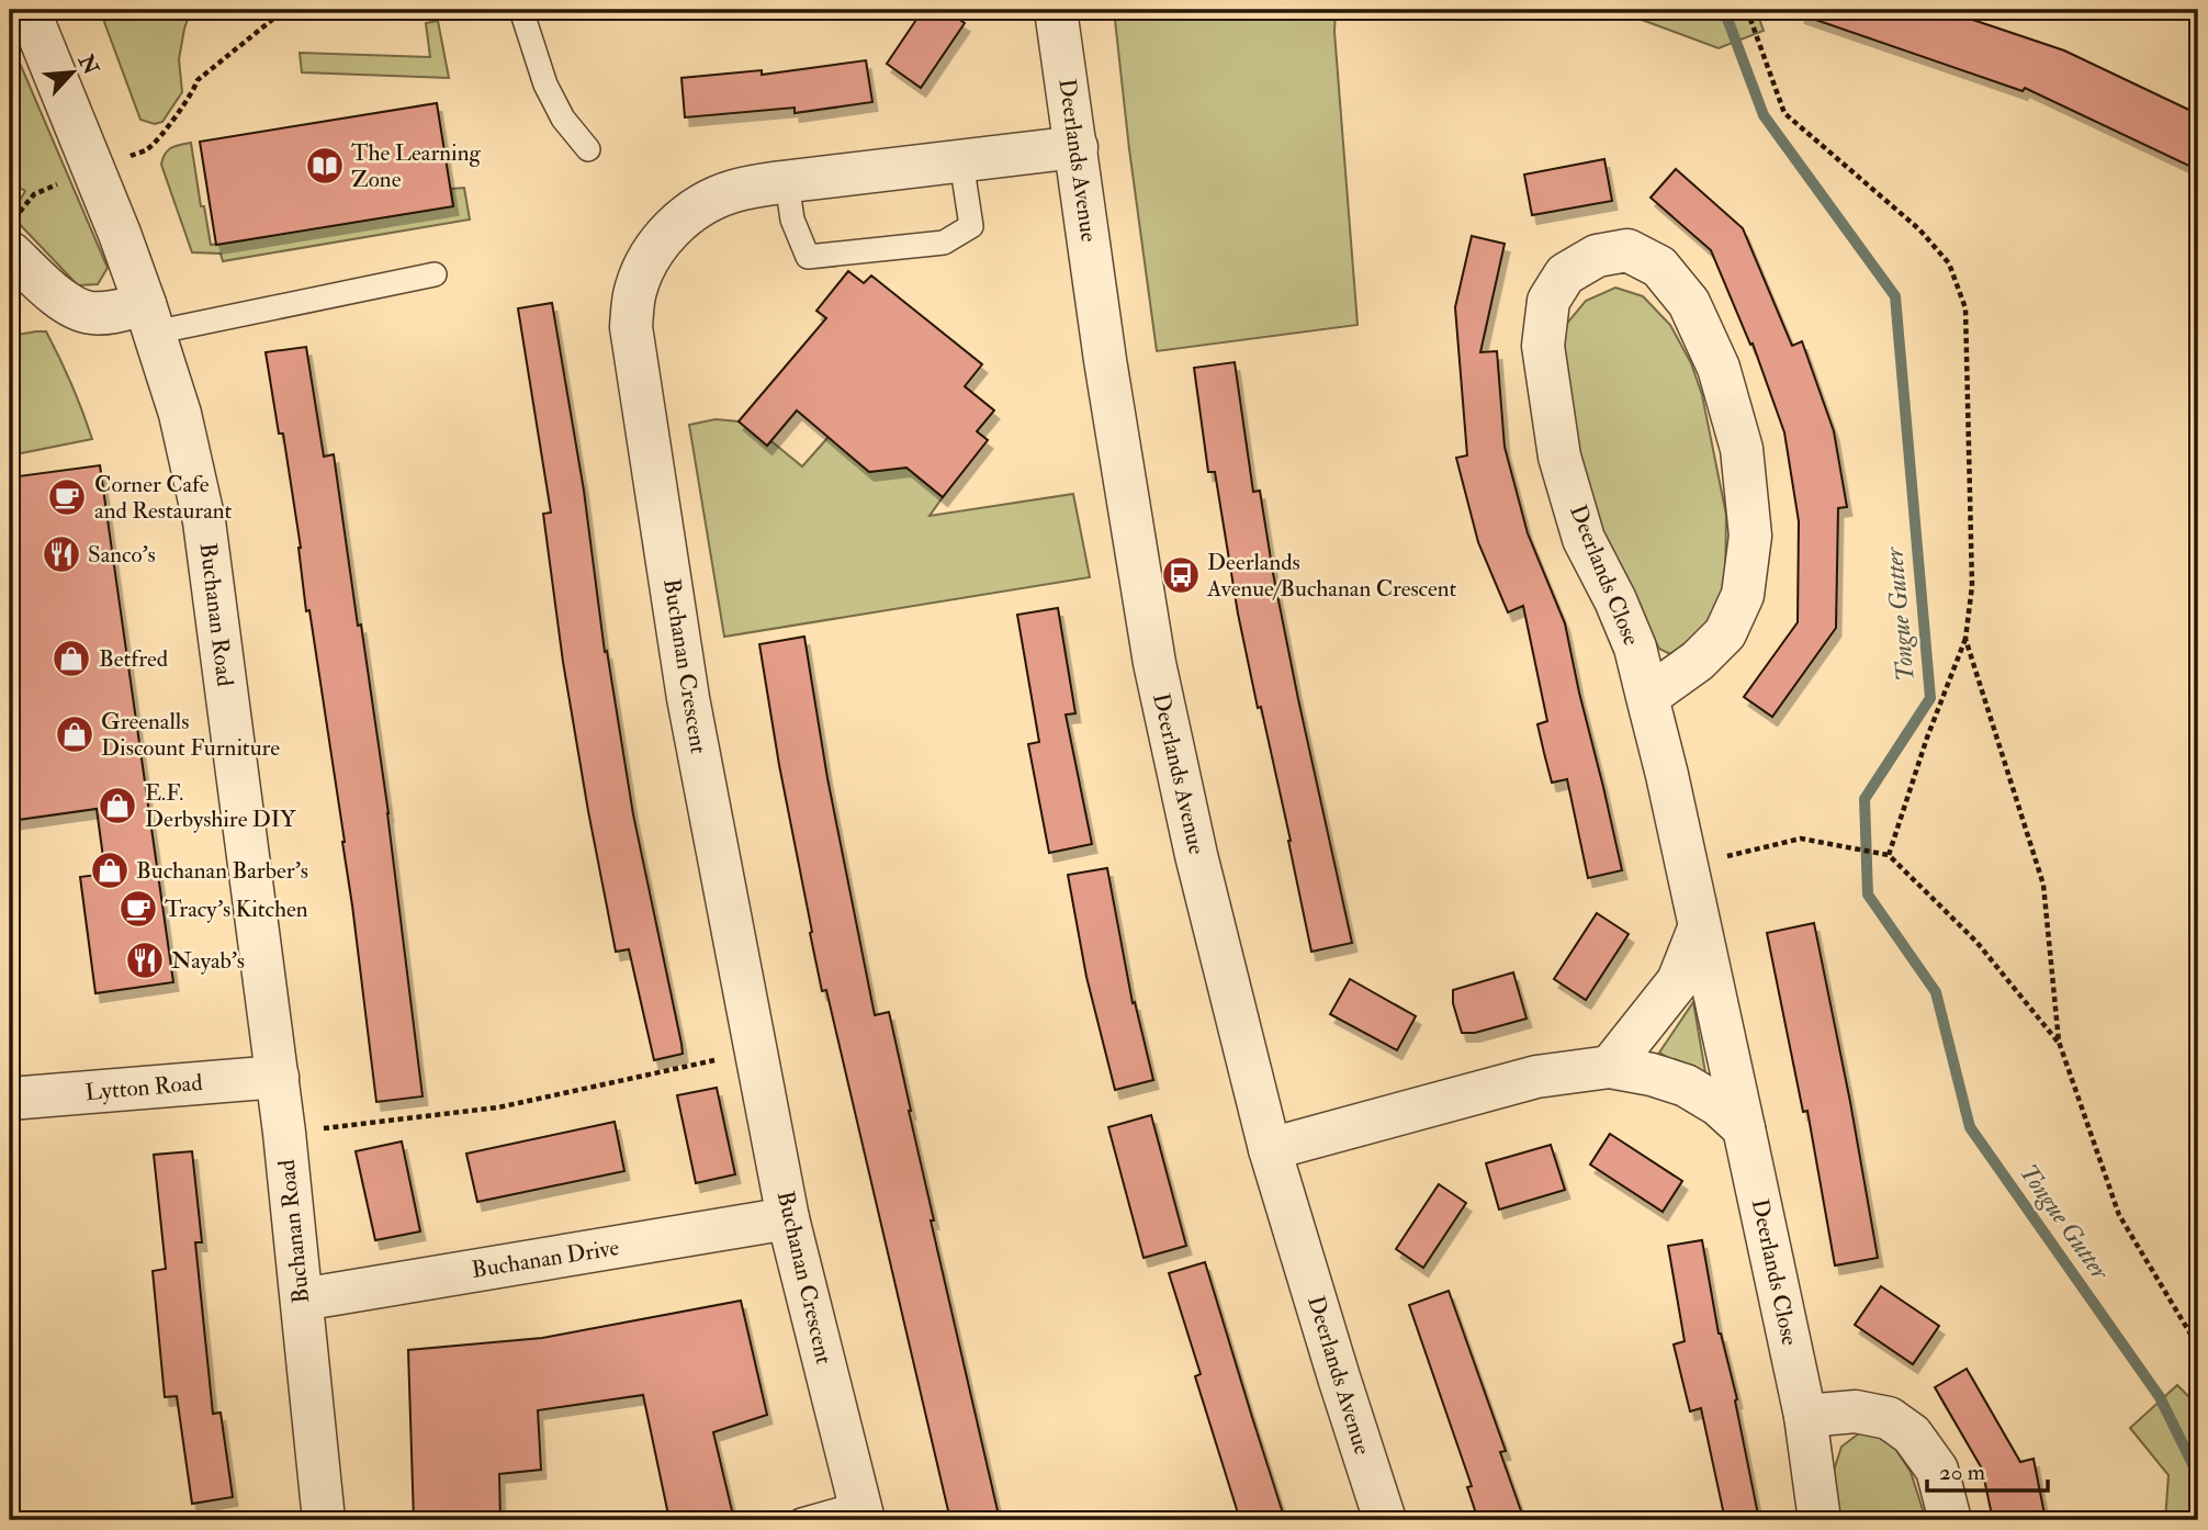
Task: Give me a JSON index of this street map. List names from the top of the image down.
{
  "streets": {
    "street": [
      "Deerlands Avenue",
      "Deerlands Close",
      "Buchanan Road",
      "Buchanan Crescent",
      "Lytton Road",
      "Buchanan Drive"
    ]
  },
  "crossings": [
    ["Deerlands Avenue", "Buchanan Crescent"],
    ["Buchanan Road", "Lytton Road"],
    ["Buchanan Road", "Buchanan Drive"],
    ["Buchanan Crescent", "Buchanan Drive"]
  ],
  "water": ["Tongue Gutter"],
  "places": {
    "library": ["The Learning Zone"],
    "cafe": ["Corner Cafe and Restaurant", "Tracy’s Kitchen"],
    "restaurant": ["Sanco's", "Nayab's"],
    "bus stop": ["Deerlands Avenue/Buchanan Crescent"],
    "shop": [
      "Betfred",
      "Greenalls Discount Furniture",
      "E.F. Derbyshire DIY",
      "Buchanan Barber's"
    ]
  },
  "scale_bar": "20 m",
  "north": "top right"
}
